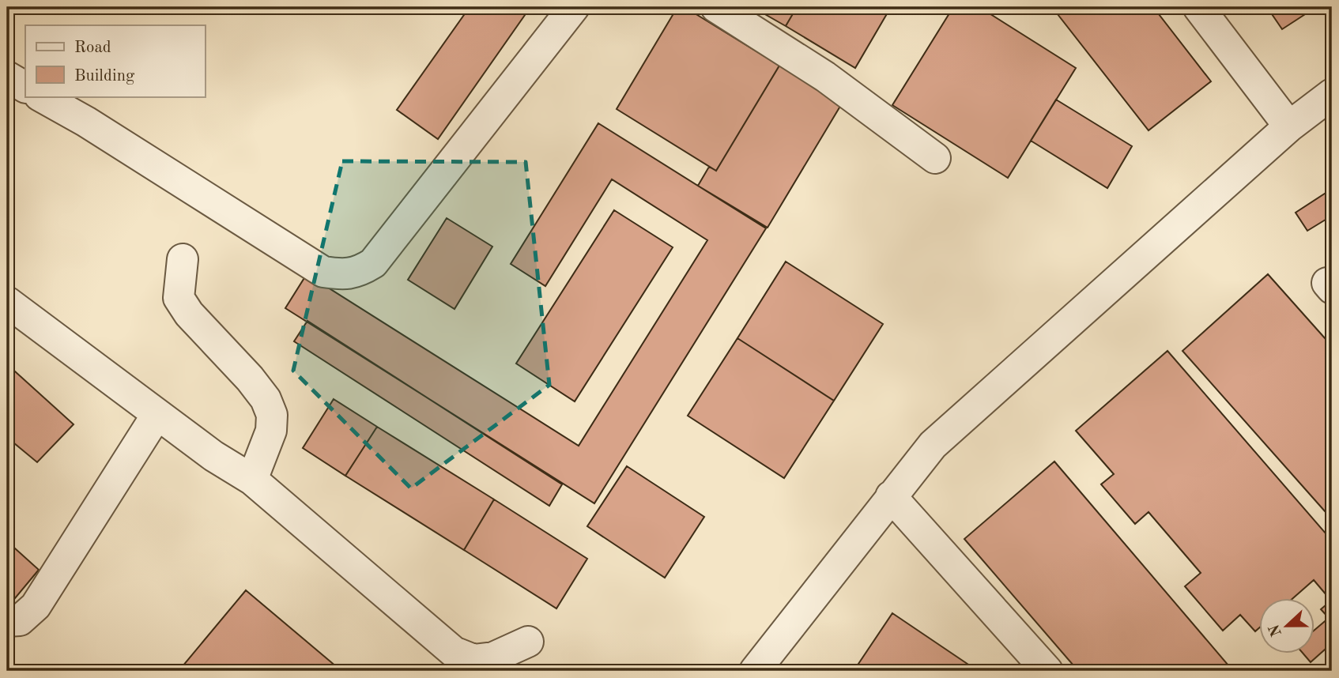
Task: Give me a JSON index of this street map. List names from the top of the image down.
{
  "legend": ["Road", "Building"],
  "north": "left"
}
